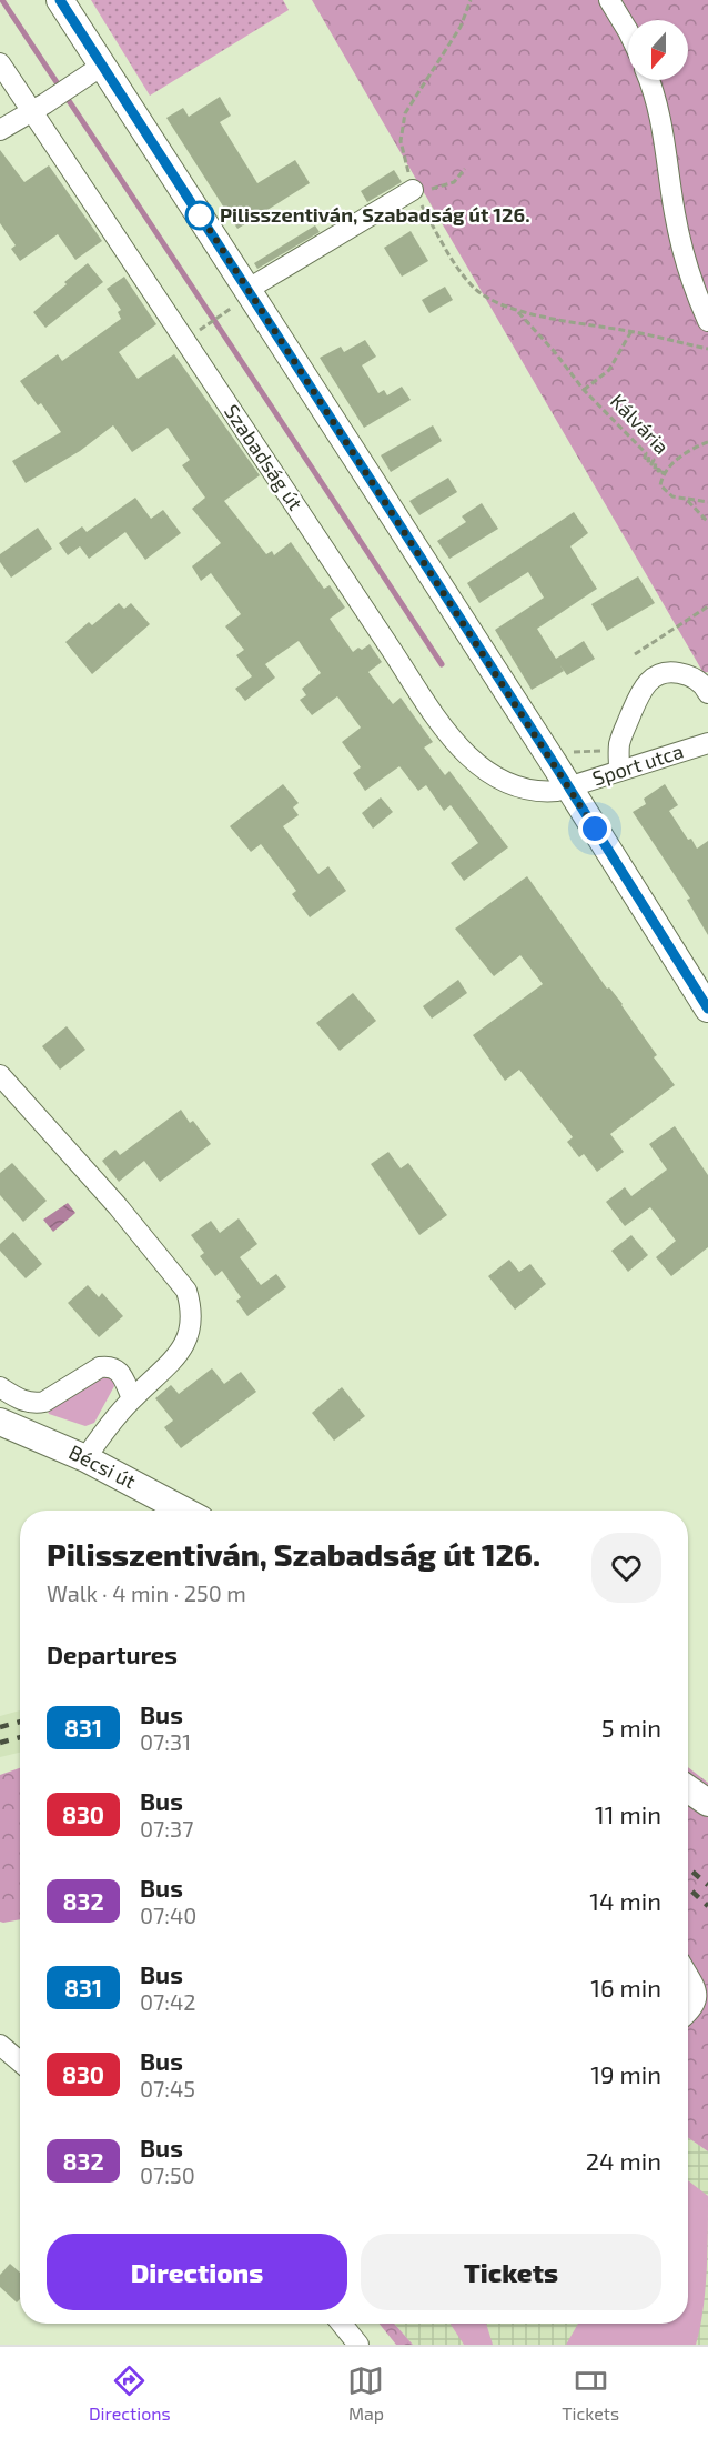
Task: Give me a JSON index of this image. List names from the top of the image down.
{
  "streets": {
    "main road": ["Bécsi út"],
    "street": ["Szabadság út", "Sport utca"],
    "path": ["Kálvária"]
  },
  "crossings": [
    ["Szabadság út", "Sport utca"]
  ],
  "places": ["Pilisszentiván, Szabadság út 126."],
  "lines": ["bus line 831"],
  "north": "bottom",
  "page": {
    "heading": [
      ["Pilisszentiván, Szabadság út 126.", "Walk · 4 min · 250 m"],
      "Departures"
    ],
    "list": [
      {
        "mark": "831",
        "name": "Bus",
        "note": "07:31",
        "value": "5 min"
      },
      {
        "mark": "830",
        "name": "Bus",
        "note": "07:37",
        "value": "11 min"
      },
      {
        "mark": "832",
        "name": "Bus",
        "note": "07:40",
        "value": "14 min"
      },
      {
        "mark": "831",
        "name": "Bus",
        "note": "07:42",
        "value": "16 min"
      },
      {
        "mark": "830",
        "name": "Bus",
        "note": "07:45",
        "value": "19 min"
      },
      {
        "mark": "832",
        "name": "Bus",
        "note": "07:50",
        "value": "24 min"
      }
    ],
    "buttons": ["Directions", "Tickets"],
    "tabs": ["Directions", "Map", "Tickets"]
  }
}
